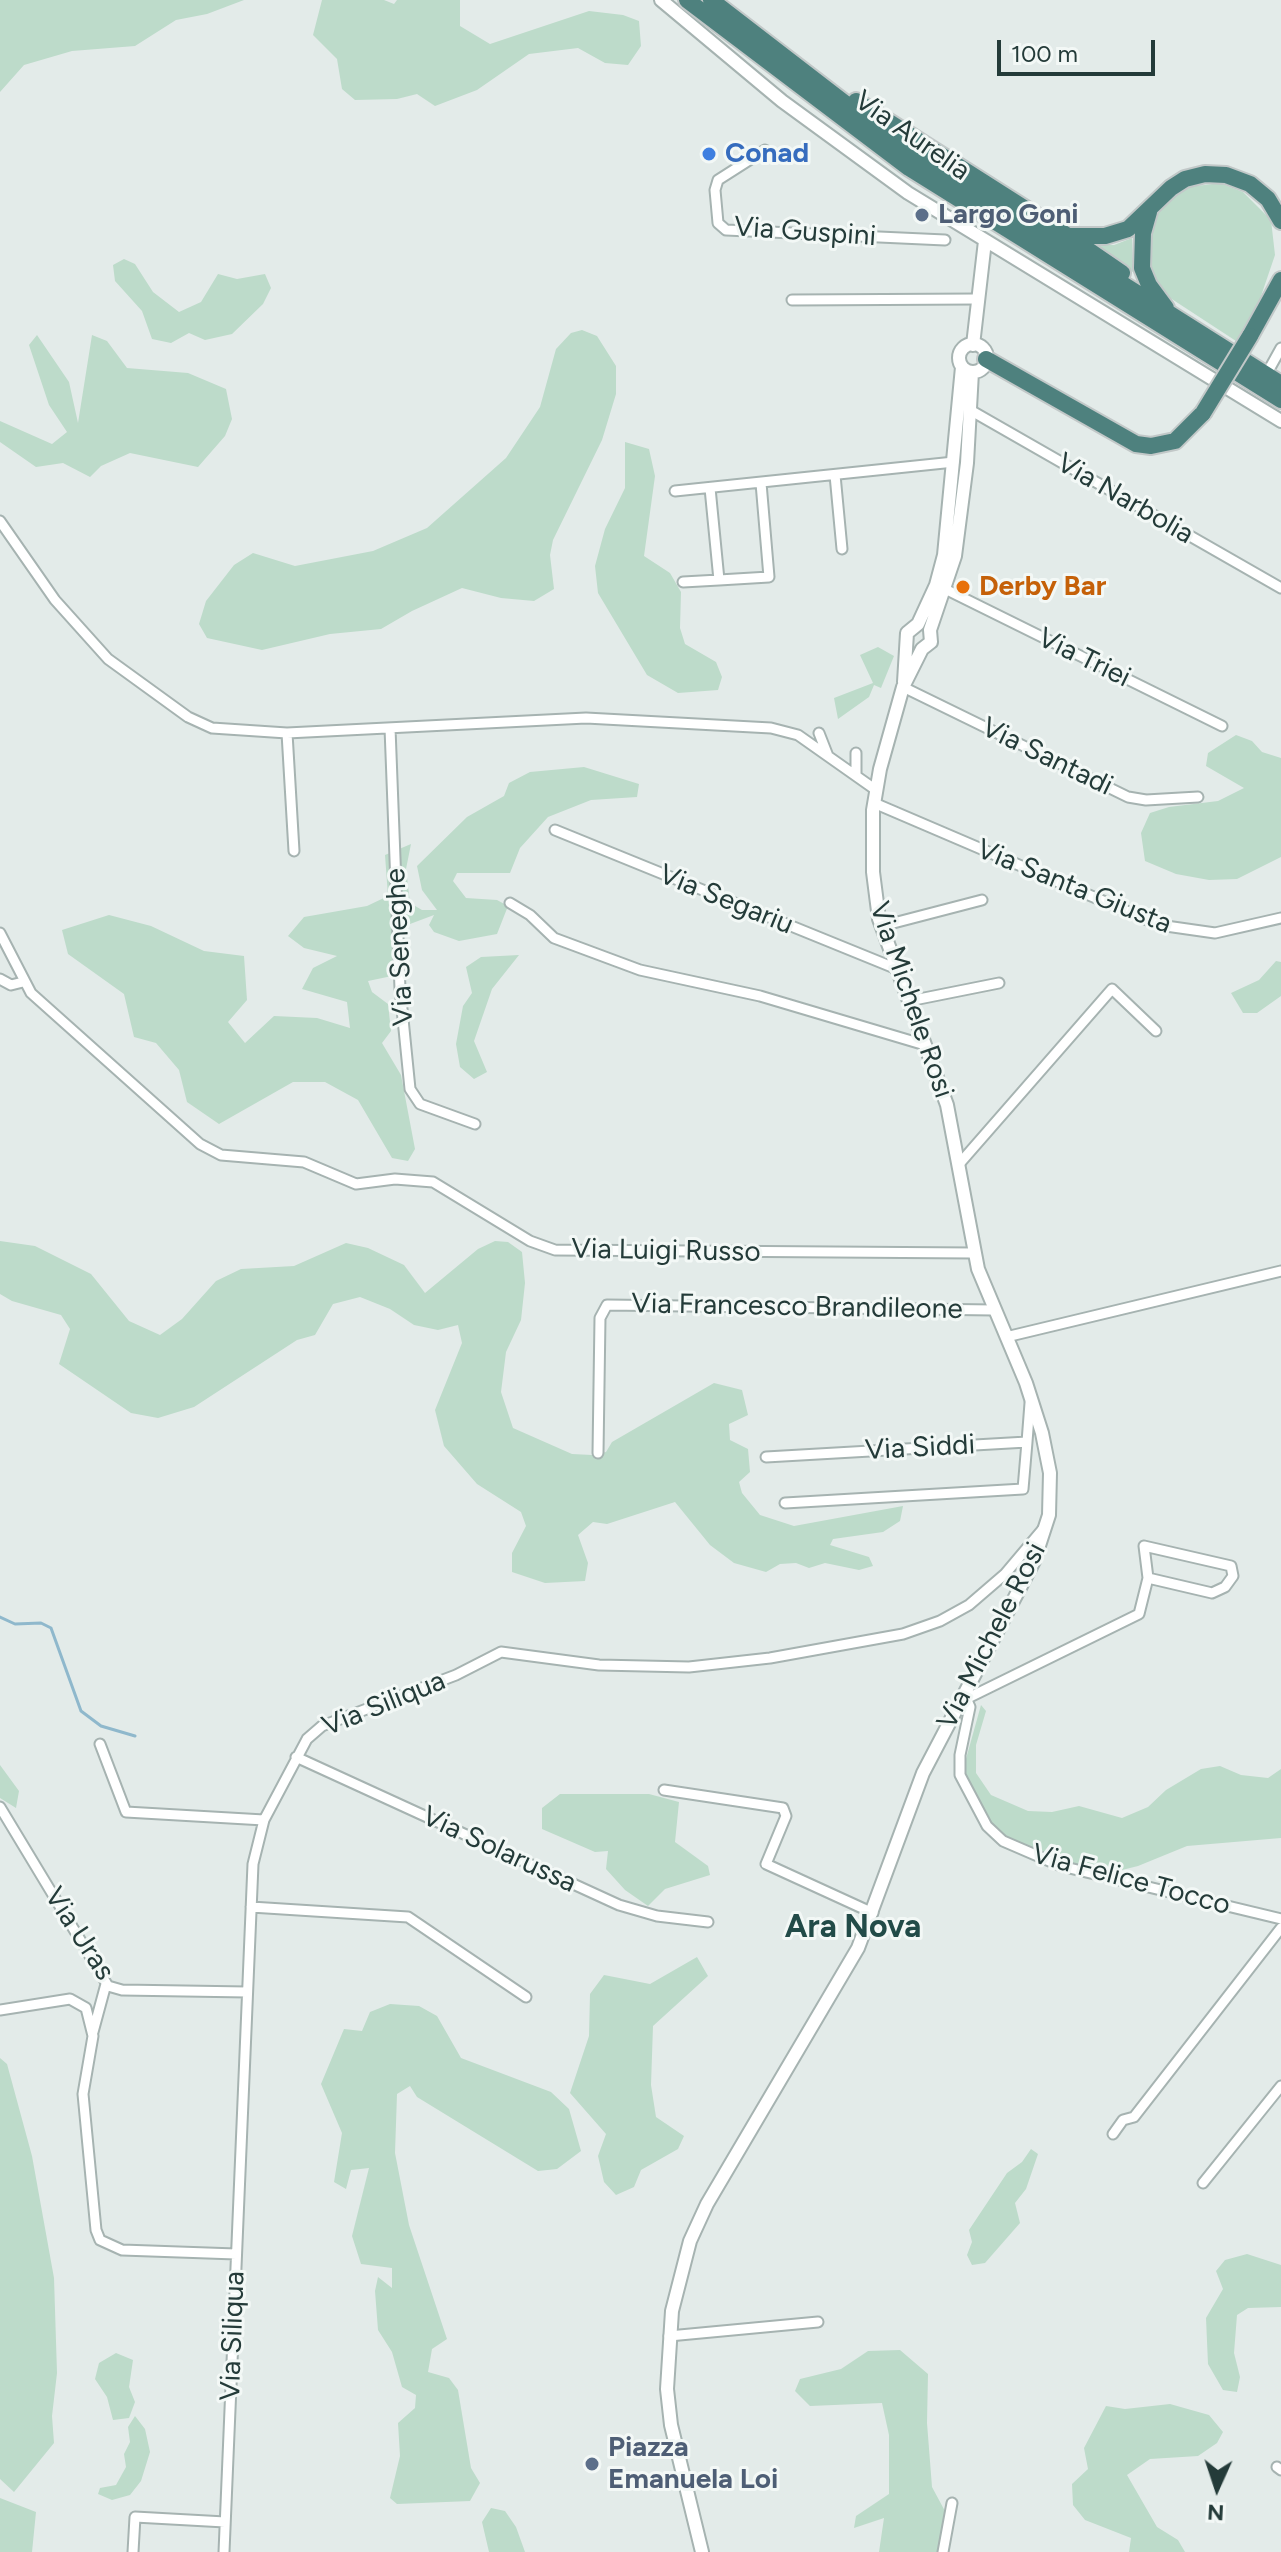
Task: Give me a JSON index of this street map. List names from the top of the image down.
{
  "streets": {
    "highway": ["Via Aurelia"],
    "street": [
      "Via Guspini",
      "Via Narbolia",
      "Via Triei",
      "Via Santadi",
      "Via Santa Giusta",
      "Via Segariu",
      "Via Seneghe",
      "Via Michele Rosi",
      "Via Luigi Russo",
      "Via Francesco Brandileone",
      "Via Siddi",
      "Via Siliqua",
      "Via Solarussa",
      "Via Felice Tocco",
      "Via Uras"
    ]
  },
  "crossings": [
    ["Via Narbolia", "Via Michele Rosi"],
    ["Via Triei", "Via Michele Rosi"],
    ["Via Santadi", "Via Michele Rosi"],
    ["Via Santa Giusta", "Via Michele Rosi"],
    ["Via Segariu", "Via Michele Rosi"],
    ["Via Michele Rosi", "Via Luigi Russo"],
    ["Via Michele Rosi", "Via Francesco Brandileone"],
    ["Via Michele Rosi", "Via Siliqua"],
    ["Via Michele Rosi", "Via Felice Tocco"],
    ["Via Siliqua", "Via Solarussa"],
    ["Via Siliqua", "Via Uras"]
  ],
  "districts": ["Ara Nova"],
  "places": [
    "Conad",
    "Largo Goni",
    "Derby Bar",
    "Piazza Emanuela Loi"
  ],
  "scale_bar": "100 m",
  "north": "bottom"
}
